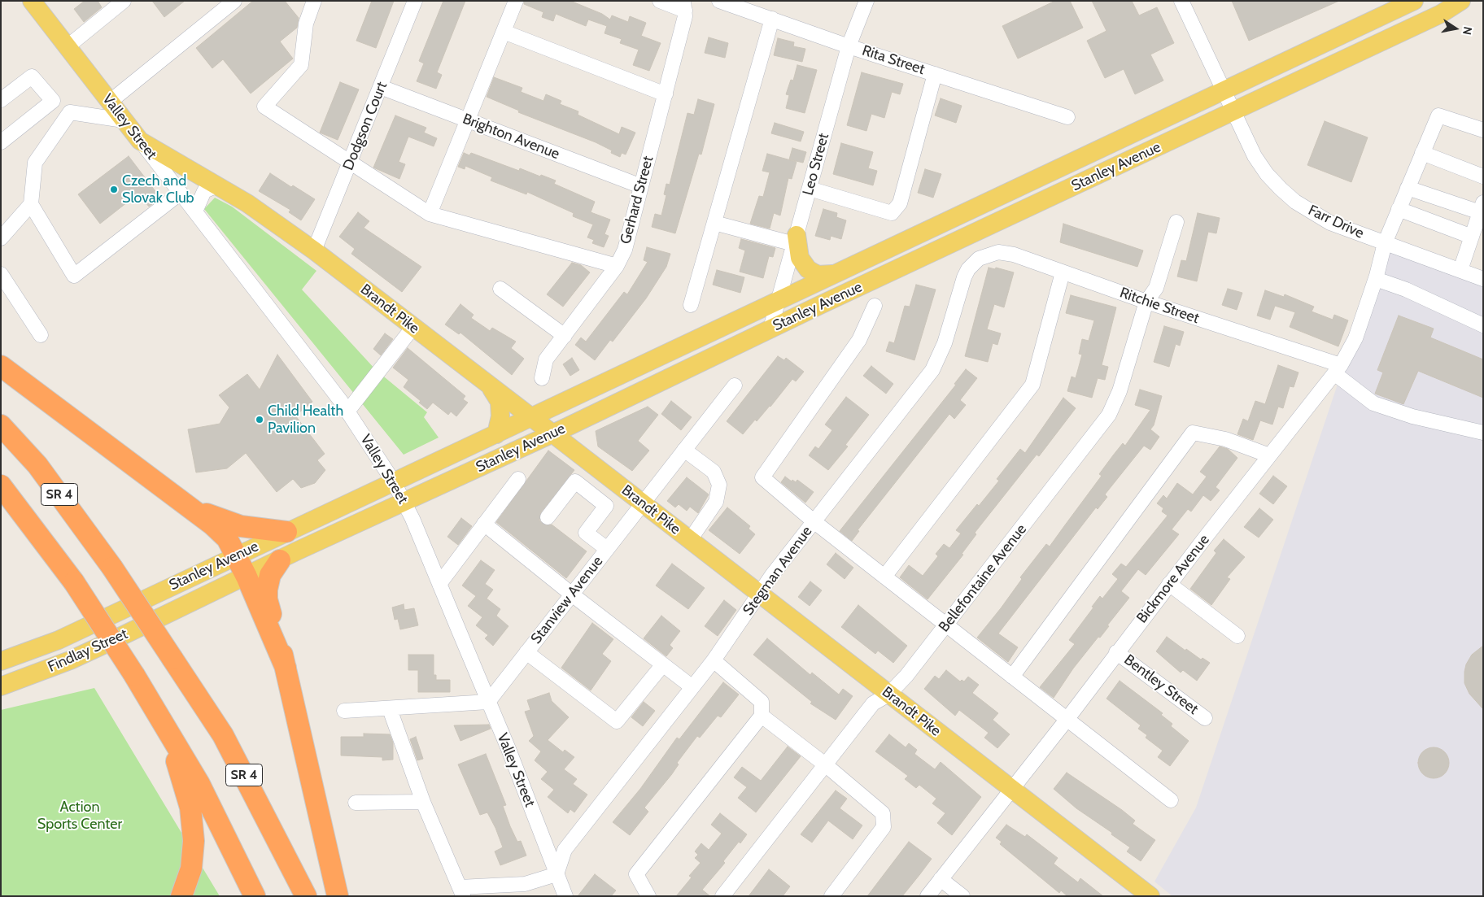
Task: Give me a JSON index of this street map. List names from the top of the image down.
{
  "streets": {
    "highway": ["SR 4"],
    "main road": [
      "Valley Street",
      "Stanley Avenue",
      "Brandt Pike",
      "Findlay Street"
    ],
    "street": [
      "Rita Street",
      "Dodgson Court",
      "Brighton Avenue",
      "Leo Street",
      "Gerhard Street",
      "Farr Drive",
      "Ritchie Street",
      "Stegman Avenue",
      "Bellefontaine Avenue",
      "Bickmore Avenue",
      "Stanview Avenue",
      "Bentley Street"
    ]
  },
  "crossings": [
    ["Rita Street", "Leo Street"],
    ["Dodgson Court", "Brighton Avenue"],
    ["Dodgson Court", "Brandt Pike"],
    ["Valley Street", "Stanley Avenue"],
    ["Valley Street", "Brandt Pike"],
    ["Valley Street", "Stegman Avenue"],
    ["Valley Street", "Stanview Avenue"],
    ["Brighton Avenue", "Gerhard Street"],
    ["Leo Street", "Stanley Avenue"],
    ["Stanley Avenue", "Farr Drive"],
    ["Stanley Avenue", "Brandt Pike"],
    ["Stanley Avenue", "Findlay Street"],
    ["Farr Drive", "Bickmore Avenue"],
    ["Ritchie Street", "Stegman Avenue"],
    ["Ritchie Street", "Bellefontaine Avenue"],
    ["Ritchie Street", "Bickmore Avenue"],
    ["Brandt Pike", "Stegman Avenue"],
    ["Brandt Pike", "Bellefontaine Avenue"],
    ["Brandt Pike", "Bickmore Avenue"],
    ["Brandt Pike", "Stanview Avenue"],
    ["Bickmore Avenue", "Bentley Street"]
  ],
  "parks": ["Action Sports Center"],
  "places": ["Czech and Slovak Club", "Child Health Pavilion"],
  "north": "right"
}
